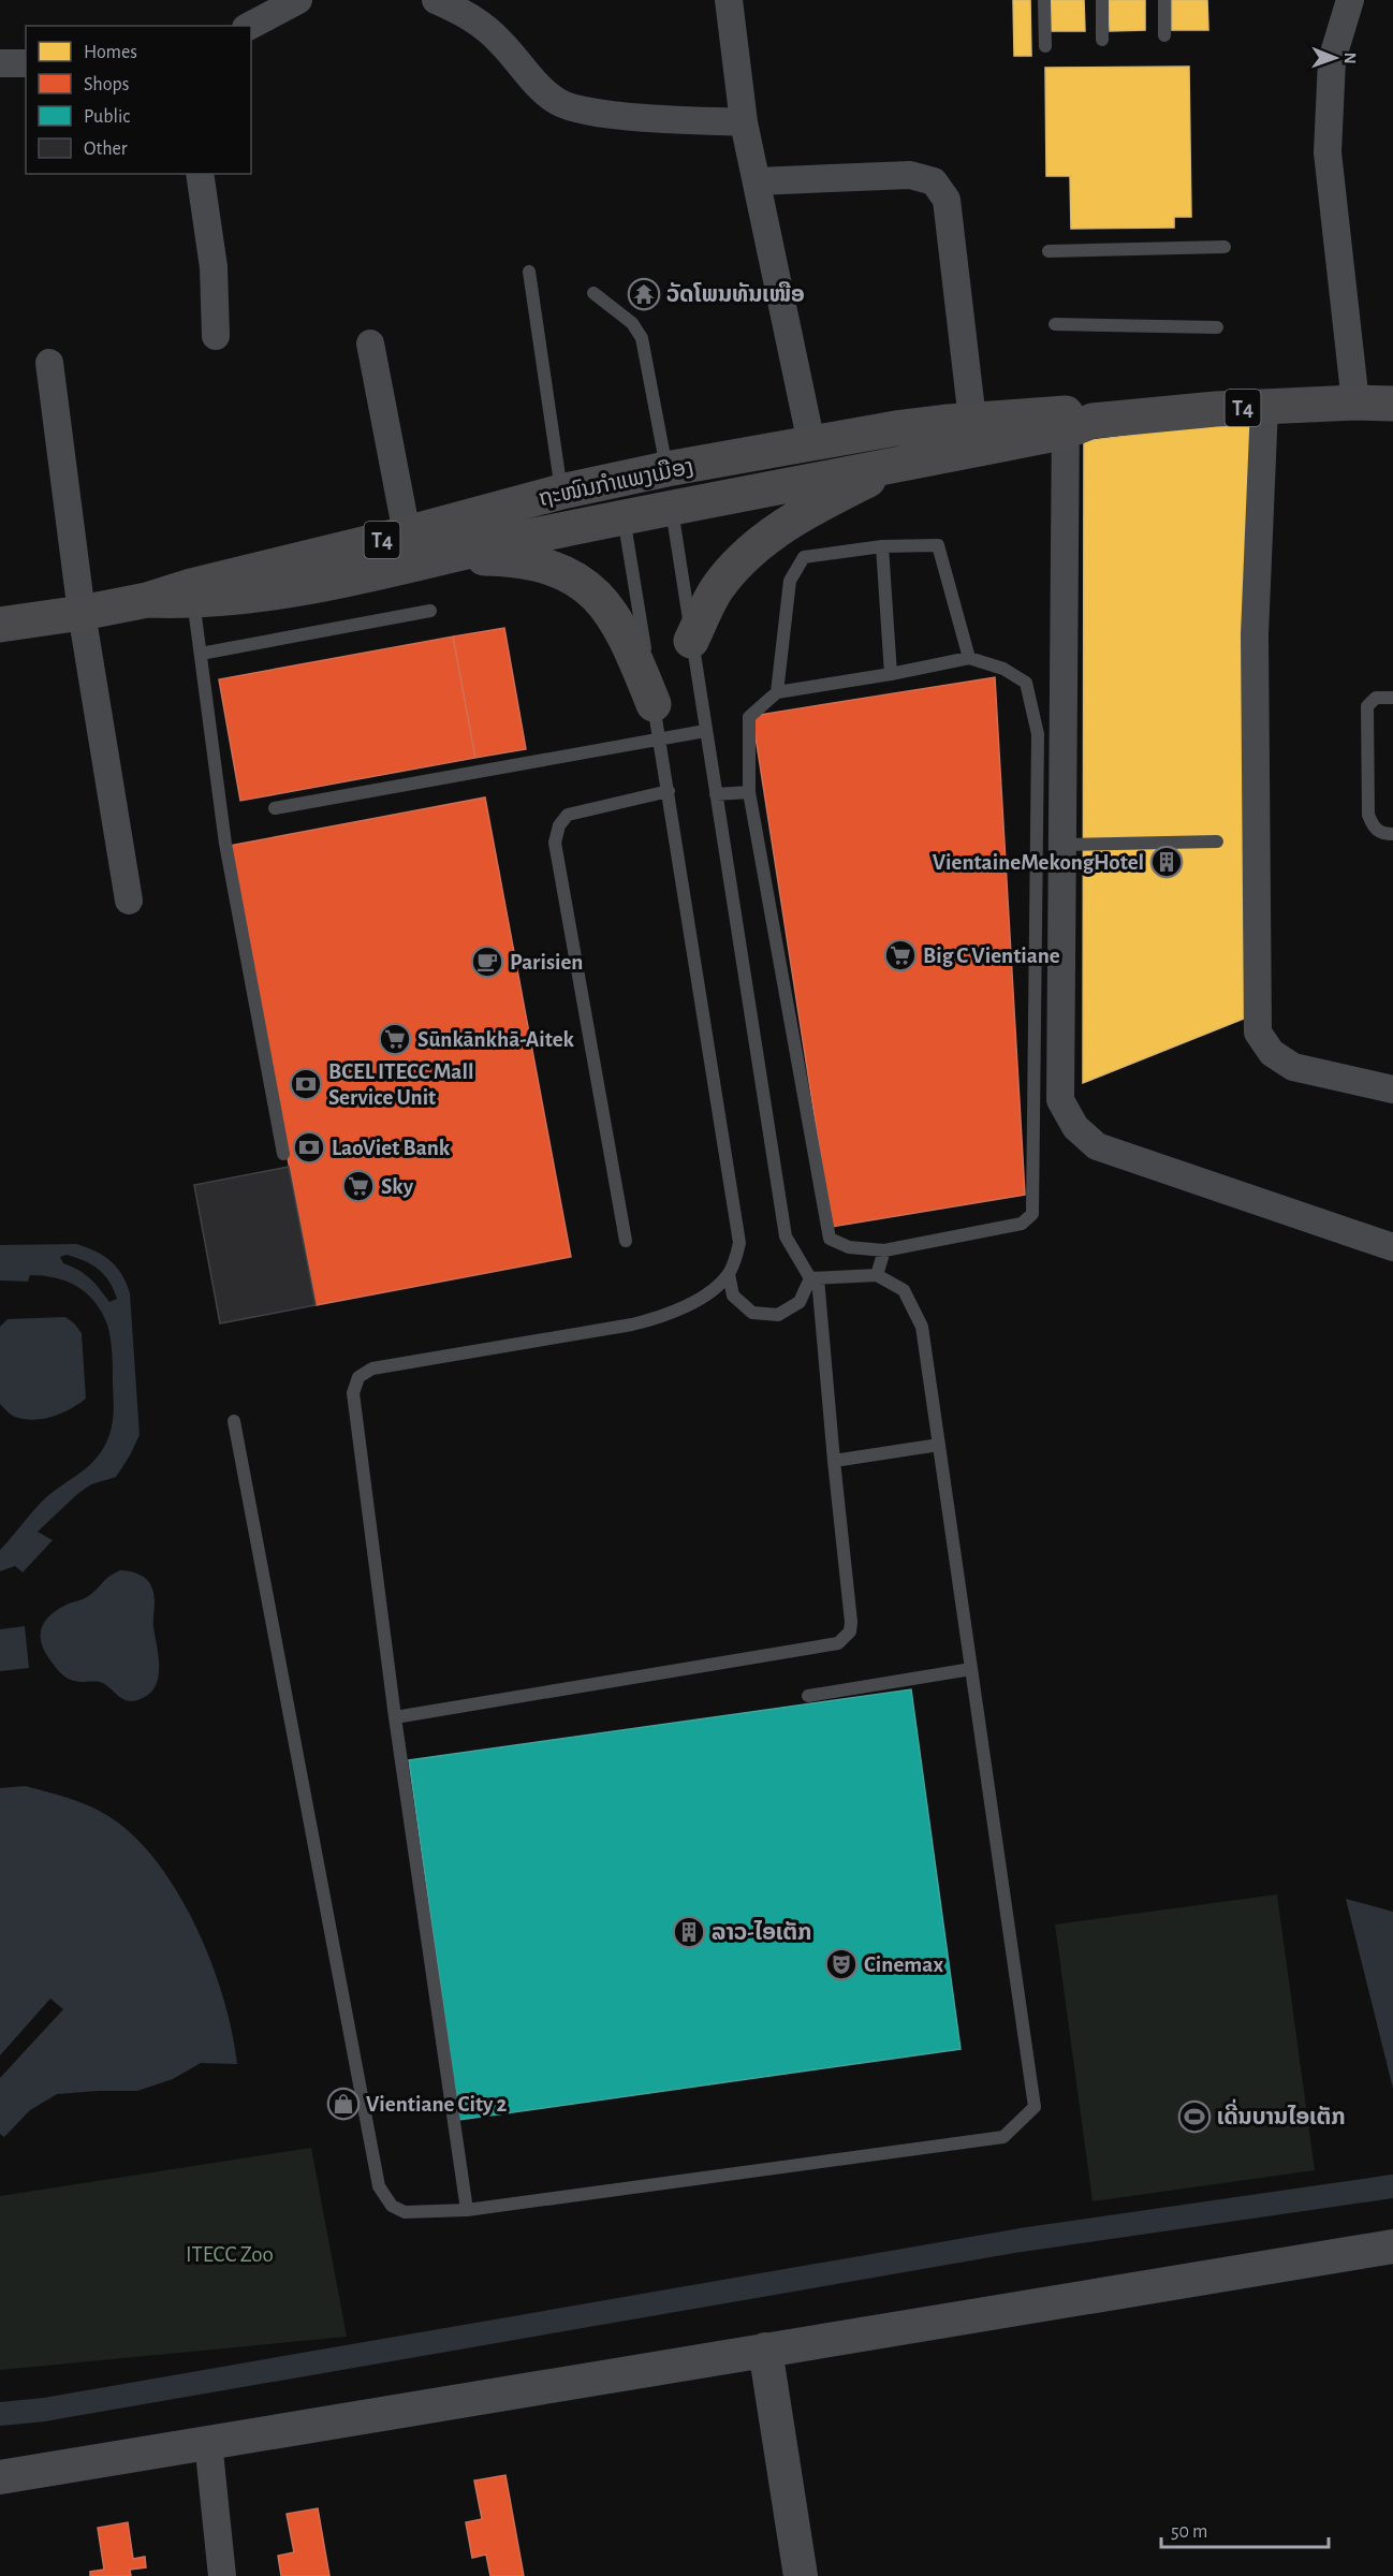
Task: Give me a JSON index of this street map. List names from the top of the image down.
{
  "streets": {
    "main road": ["T4", "ຖະໜົນກຳແພງເມືອງ"]
  },
  "parks": ["ITECC Zoo"],
  "places": {
    "temple": ["ວັດໂພນທັນເໜືອ"],
    "building": ["VientaineMekongHotel", "ລາວ-ໄອເຕັກ"],
    "supermarket": ["Big C Vientiane", "Sūnkānkhā-Aitek", "Sky"],
    "cafe": ["Parisien"],
    "bank": ["BCEL ITECC Mall Service Unit", "LaoViet Bank"],
    "theatre": ["Cinemax"],
    "shop": ["Vientiane City 2"],
    "sports": ["ເດີ່ນບານໄອເຕັກ"]
  },
  "legend": [
    "Homes",
    "Shops",
    "Public",
    "Other"
  ],
  "scale_bar": "50 m",
  "north": "right"
}
